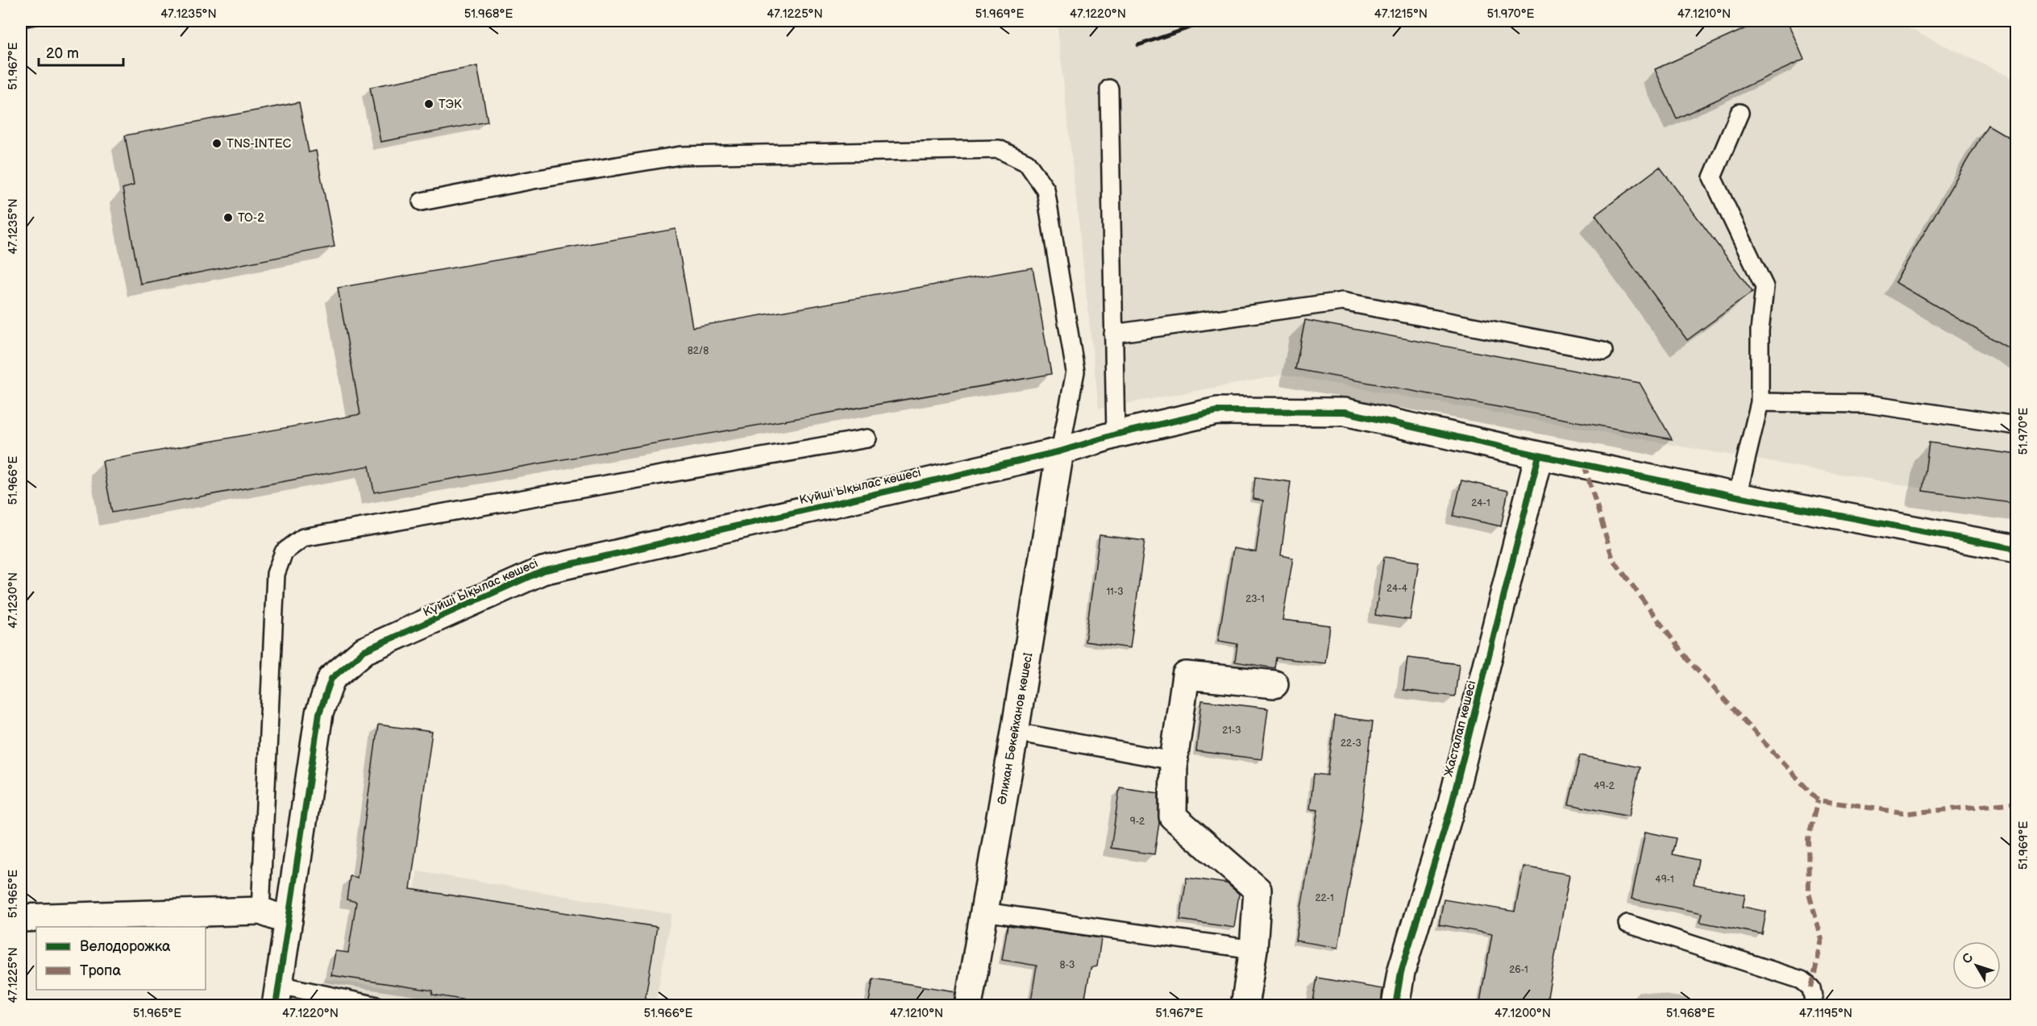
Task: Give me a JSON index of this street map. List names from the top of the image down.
{
  "streets": {
    "street": ["Күйші Ықылас көшесі", "Әлихан Бөкейханов көшесI", "Жасталап көшесі"]
  },
  "crossings": [
    ["Күйші Ықылас көшесі", "Әлихан Бөкейханов көшесI"],
    ["Күйші Ықылас көшесі", "Жасталап көшесі"]
  ],
  "places": ["ТЭК", "TNS-INTEC", "ТО-2"],
  "house_numbers": [
    "82/8",
    "24-1",
    "24-4",
    "11-3",
    "23-1",
    "21-3",
    "22-3",
    "49-2",
    "9-2",
    "49-1",
    "22-1",
    "8-3",
    "26-1"
  ],
  "legend": ["Велодорожка", "Тропа"],
  "scale_bar": "20 m",
  "north": "top left",
  "coordinates": [
    "47.1235°N",
    "51.968°E",
    "47.1225°N",
    "51.969°E",
    "47.1220°N",
    "47.1215°N",
    "51.970°E",
    "47.1210°N",
    "51.967°E",
    "51.966°E",
    "47.1230°N",
    "51.965°E",
    "47.1200°N",
    "47.1195°N"
  ]
}
